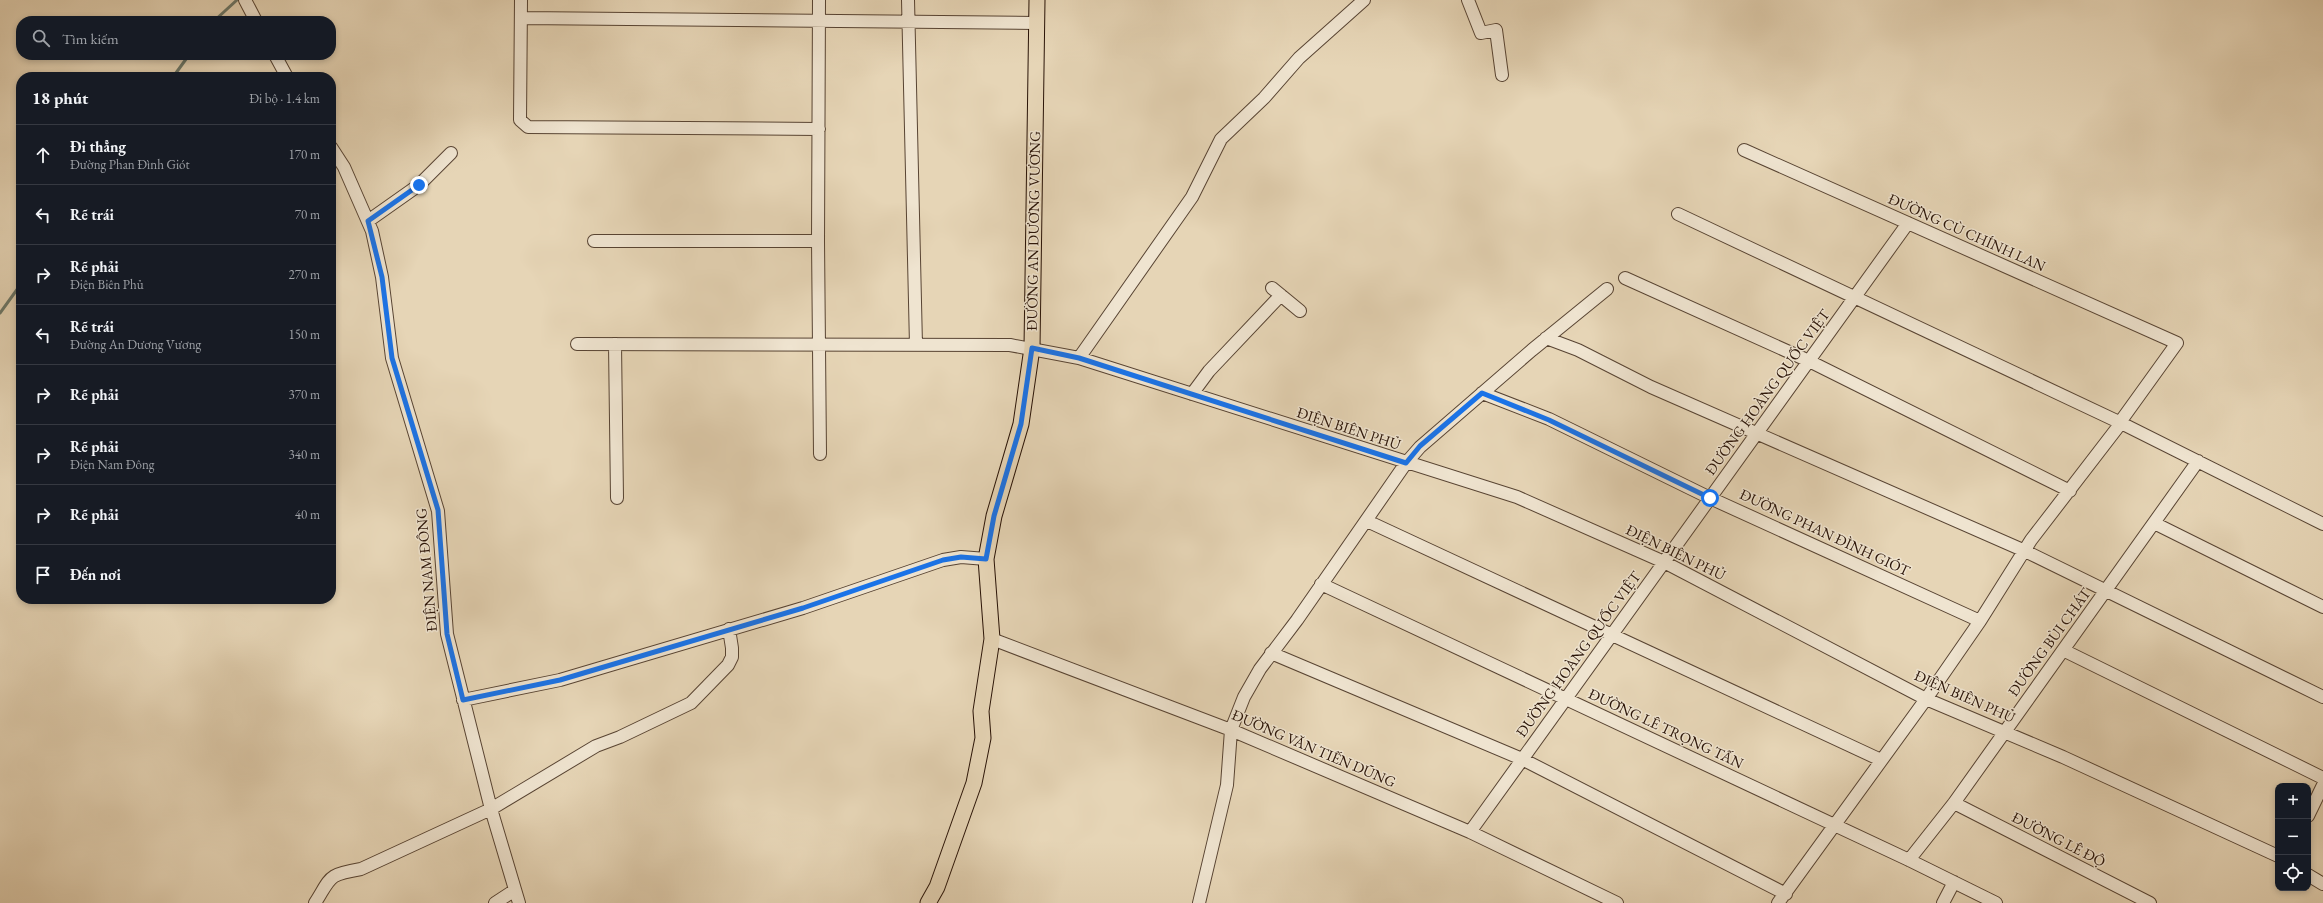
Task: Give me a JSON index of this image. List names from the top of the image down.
{
  "streets": {
    "main road": ["ĐƯỜNG AN DƯƠNG VƯƠNG"],
    "street": [
      "ĐƯỜNG CÙ CHÍNH LAN",
      "ĐƯỜNG HOÀNG QUỐC VIỆT",
      "ĐIỆN BIÊN PHỦ",
      "ĐƯỜNG PHAN ĐÌNH GIÓT",
      "ĐIỆN NAM ĐÔNG",
      "ĐƯỜNG BÙI CHÁT",
      "ĐƯỜNG LÊ TRỌNG TẤN",
      "ĐƯỜNG VĂN TIẾN DŨNG",
      "ĐƯỜNG LÊ ĐỘ"
    ]
  },
  "crossings": [
    ["ĐƯỜNG AN DƯƠNG VƯƠNG", "ĐIỆN BIÊN PHỦ"],
    ["ĐƯỜNG AN DƯƠNG VƯƠNG", "ĐƯỜNG VĂN TIẾN DŨNG"],
    ["ĐƯỜNG CÙ CHÍNH LAN", "ĐƯỜNG HOÀNG QUỐC VIỆT"],
    ["ĐƯỜNG HOÀNG QUỐC VIỆT", "ĐIỆN BIÊN PHỦ"],
    ["ĐƯỜNG HOÀNG QUỐC VIỆT", "ĐƯỜNG PHAN ĐÌNH GIÓT"],
    ["ĐƯỜNG HOÀNG QUỐC VIỆT", "ĐƯỜNG LÊ TRỌNG TẤN"],
    ["ĐƯỜNG HOÀNG QUỐC VIỆT", "ĐƯỜNG VĂN TIẾN DŨNG"],
    ["ĐIỆN BIÊN PHỦ", "ĐƯỜNG BÙI CHÁT"],
    ["ĐƯỜNG BÙI CHÁT", "ĐƯỜNG LÊ TRỌNG TẤN"],
    ["ĐƯỜNG BÙI CHÁT", "ĐƯỜNG LÊ ĐỘ"]
  ],
  "page": {
    "search": "Tìm kiếm",
    "heading": ["18 phút", "Đi bộ · 1.4 km"],
    "list": [
      ["Đi thẳng", "Đường Phan Đình Giót", "170 m"],
      ["Rẽ trái", "70 m"],
      ["Rẽ phải", "Điện Biên Phủ", "270 m"],
      ["Rẽ trái", "Đường An Dương Vương", "150 m"],
      ["Rẽ phải", "370 m"],
      ["Rẽ phải", "Điện Nam Đông", "340 m"],
      ["Rẽ phải", "40 m"],
      "Đến nơi"
    ],
    "map_buttons": ["+", "−"]
  }
}
